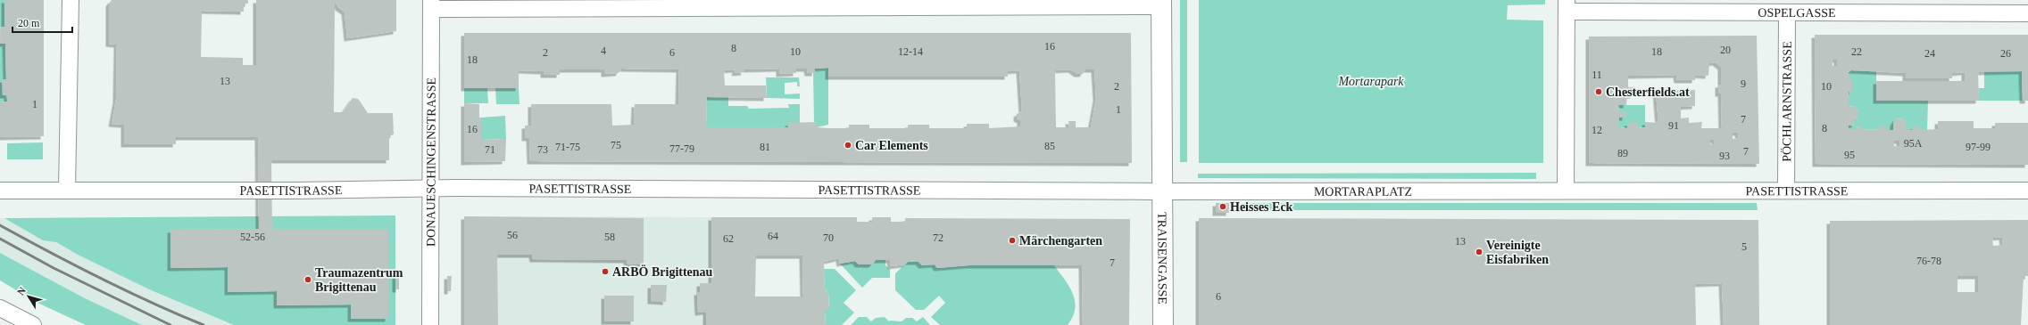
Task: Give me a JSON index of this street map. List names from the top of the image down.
{
  "streets": {
    "street": [
      "OSPELGASSE",
      "PÖCHLARNSTRASSE",
      "DONAUESCHINGENSTRASSE",
      "PASETTISTRASSE",
      "MORTARAPLATZ",
      "TRAISENGASSE"
    ]
  },
  "crossings": [
    ["OSPELGASSE", "PÖCHLARNSTRASSE"],
    ["PÖCHLARNSTRASSE", "PASETTISTRASSE"],
    ["DONAUESCHINGENSTRASSE", "PASETTISTRASSE"],
    ["PASETTISTRASSE", "MORTARAPLATZ"],
    ["PASETTISTRASSE", "TRAISENGASSE"],
    ["MORTARAPLATZ", "TRAISENGASSE"]
  ],
  "parks": ["Mortarapark"],
  "places": [
    "Chesterfields.at",
    "Car Elements",
    "Heisses Eck",
    "Märchengarten",
    "Vereinigte Eisfabriken",
    "ARBÖ Brigittenau",
    "Traumazentrum Brigittenau"
  ],
  "house_numbers": [
    "16",
    "8",
    "20",
    "4",
    "10",
    "12-14",
    "18",
    "22",
    "2",
    "6",
    "24",
    "26",
    "18",
    "11",
    "13",
    "9",
    "2",
    "10",
    "1",
    "1",
    "7",
    "91",
    "8",
    "16",
    "12",
    "95A",
    "75",
    "85",
    "71-75",
    "81",
    "97-99",
    "77-79",
    "71",
    "73",
    "7",
    "89",
    "95",
    "93",
    "56",
    "64",
    "52-56",
    "58",
    "70",
    "72",
    "62",
    "13",
    "5",
    "76-78",
    "7",
    "6"
  ],
  "scale_bar": "20 m",
  "north": "top left"
}
